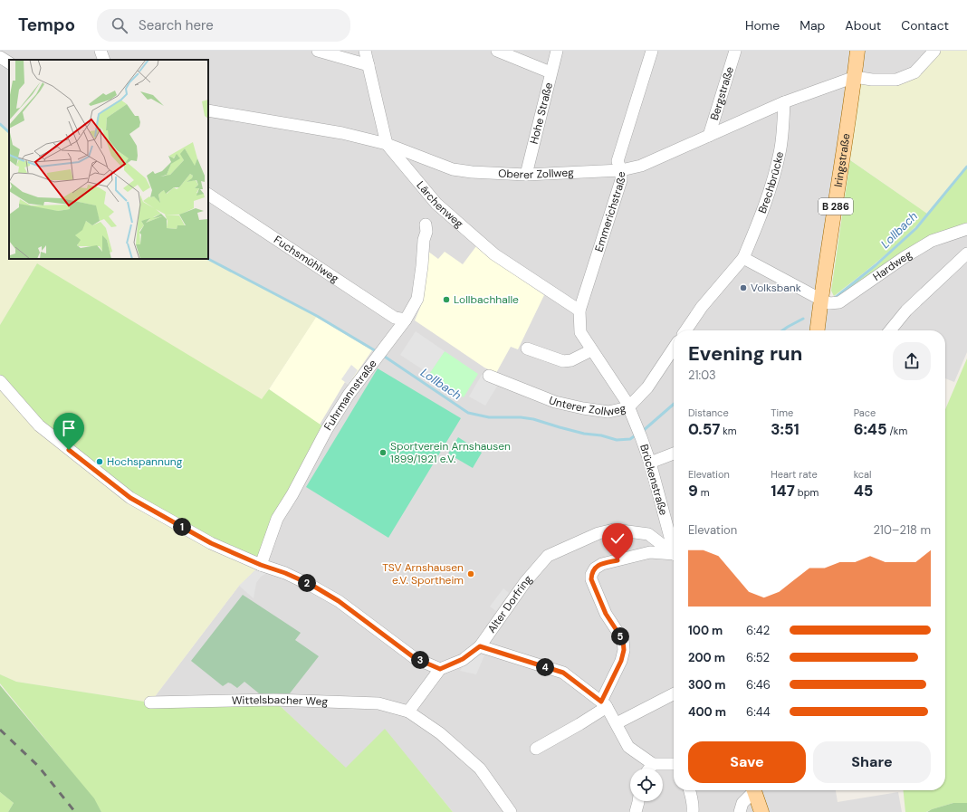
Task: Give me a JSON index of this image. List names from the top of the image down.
{
  "streets": {
    "main road": ["Iringstraße", "B 286"],
    "street": [
      "Bergstraße",
      "Hohe Straße",
      "Oberer Zollweg",
      "Brechbrücke",
      "Lärchenweg",
      "Emmerichstraße",
      "Fuchsmühlweg",
      "Hardweg",
      "Fuhrmannstraße",
      "Unterer Zollweg",
      "Brückenstraße",
      "Alter Dorfring",
      "Wittelsbacher Weg"
    ]
  },
  "crossings": [
    ["Bergstraße", "Oberer Zollweg"],
    ["Hohe Straße", "Oberer Zollweg"],
    ["Iringstraße", "Oberer Zollweg"],
    ["Iringstraße", "Hardweg"],
    ["Oberer Zollweg", "Brechbrücke"],
    ["Oberer Zollweg", "Lärchenweg"],
    ["Oberer Zollweg", "Emmerichstraße"],
    ["Lärchenweg", "Emmerichstraße"],
    ["Emmerichstraße", "Unterer Zollweg"],
    ["Emmerichstraße", "Brückenstraße"],
    ["Fuchsmühlweg", "Fuhrmannstraße"],
    ["Unterer Zollweg", "Brückenstraße"],
    ["Alter Dorfring", "Wittelsbacher Weg"]
  ],
  "water": ["Lollbach"],
  "places": [
    "Volksbank",
    "Lollbachhalle",
    "Sportverein Arnshausen 1899/1921 e.V.",
    "Hochspannung",
    "TSV Arnshausen e.V. Sportheim"
  ],
  "page": {
    "header": "Tempo",
    "search": "Search here",
    "nav": [
      "Home",
      "Map",
      "About",
      "Contact"
    ],
    "heading": ["Evening run", "21:03"],
    "stats": [
      ["Distance", "0.57 km"],
      ["Time", "3:51"],
      ["Pace", "6:45 /km"],
      ["Elevation", "9 m"],
      ["Heart rate", "147 bpm"],
      ["kcal", "45"]
    ],
    "chart": ["Elevation", "210–218 m"],
    "pins": [
      "1",
      "2",
      "5",
      "3",
      "4"
    ],
    "list": [
      {
        "name": "100 m",
        "note": "6:42"
      },
      {
        "name": "200 m",
        "note": "6:52"
      },
      {
        "name": "300 m",
        "note": "6:46"
      },
      {
        "name": "400 m",
        "note": "6:44"
      }
    ],
    "buttons": ["Save", "Share"]
  }
}
